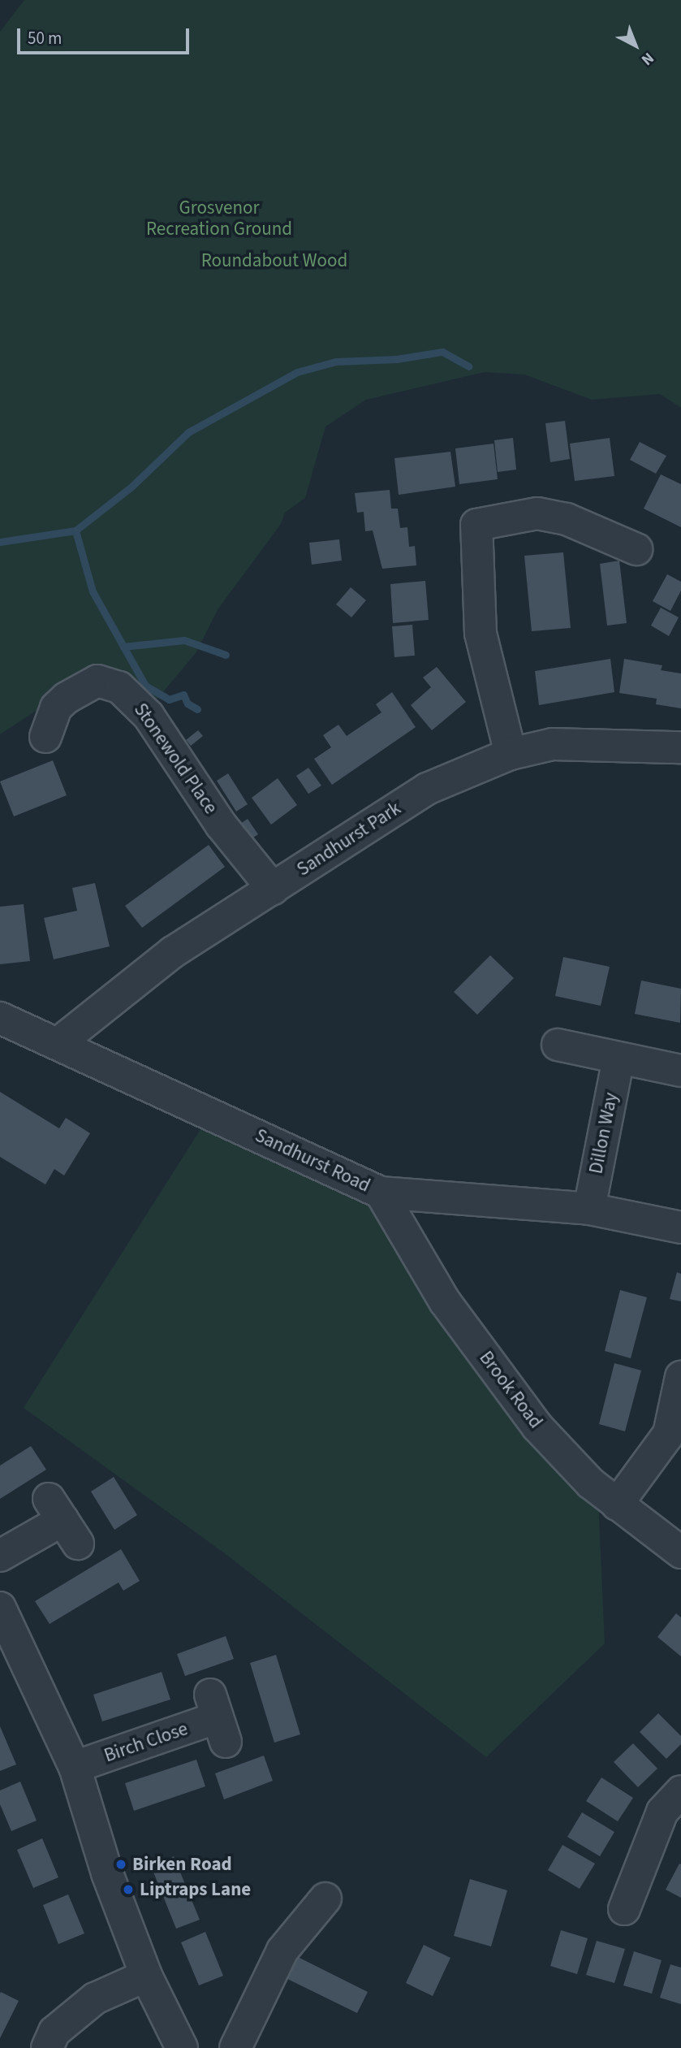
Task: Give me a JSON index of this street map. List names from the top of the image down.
{
  "streets": {
    "street": [
      "Stonewold Place",
      "Sandhurst Park",
      "Dillon Way",
      "Sandhurst Road",
      "Brook Road",
      "Birch Close"
    ]
  },
  "crossings": [
    ["Stonewold Place", "Sandhurst Park"],
    ["Sandhurst Park", "Sandhurst Road"],
    ["Dillon Way", "Sandhurst Road"],
    ["Sandhurst Road", "Brook Road"]
  ],
  "parks": ["Grosvenor Recreation Ground", "Roundabout Wood"],
  "places": ["Birken Road", "Liptraps Lane"],
  "scale_bar": "50 m",
  "north": "bottom right"
}
